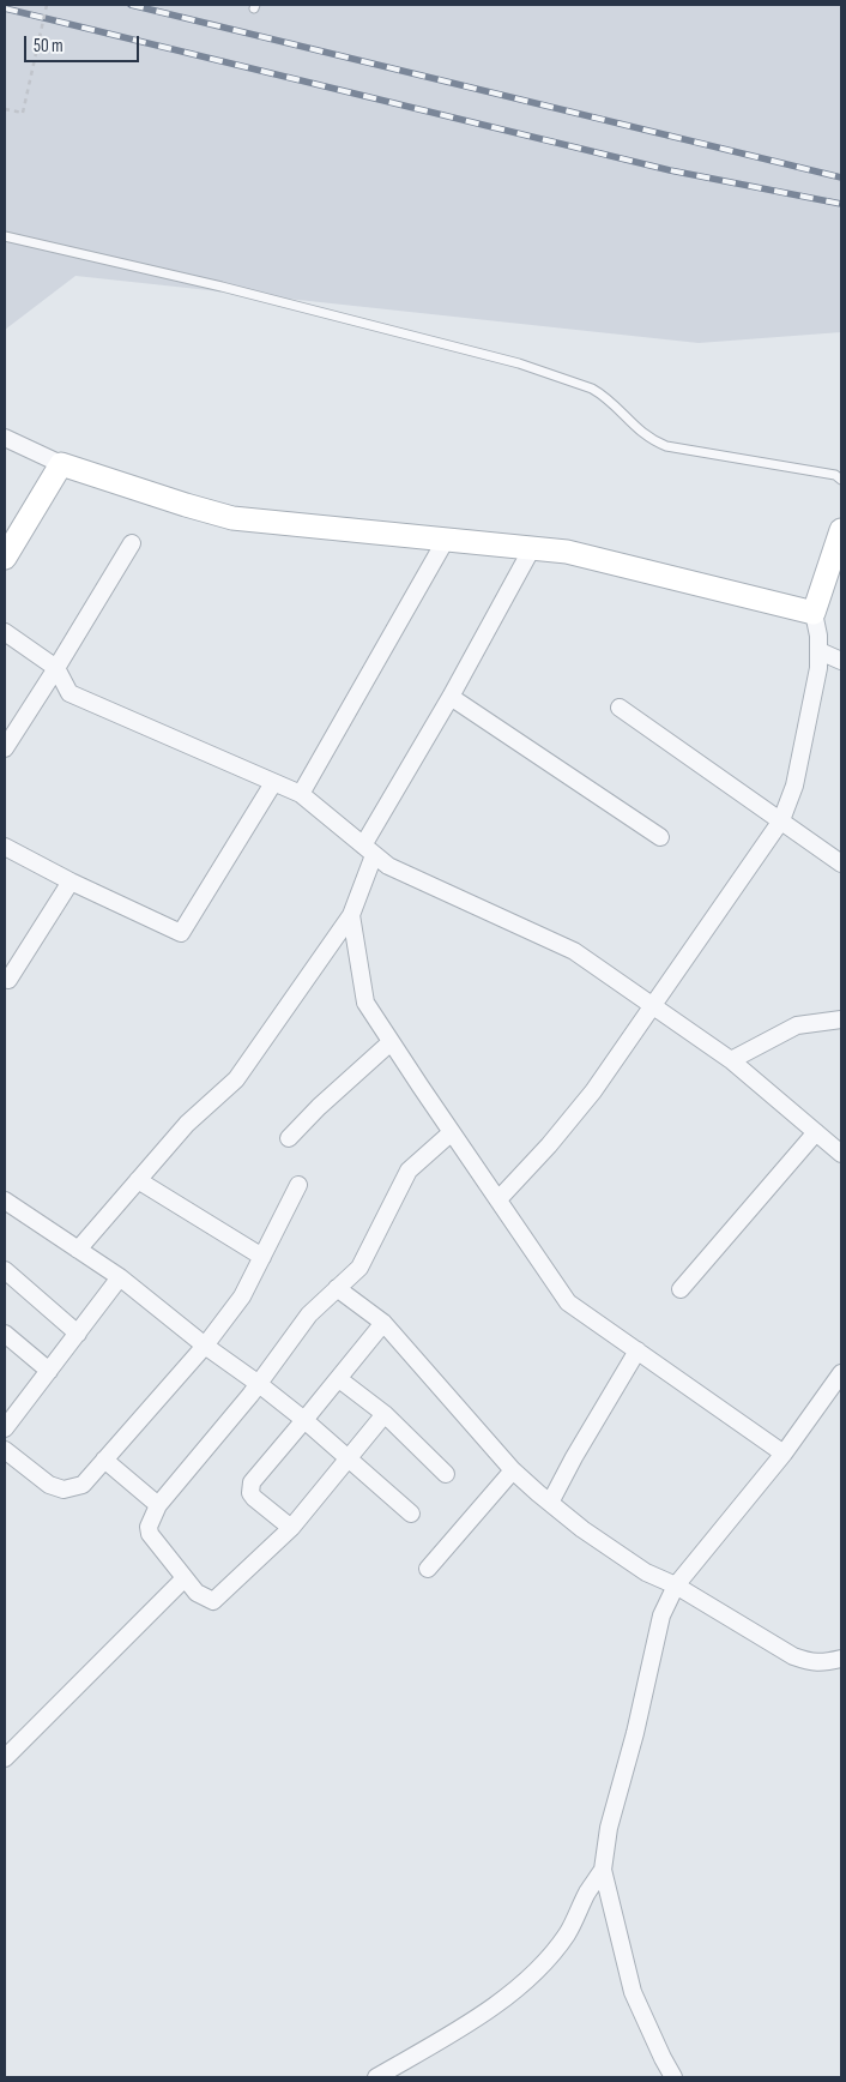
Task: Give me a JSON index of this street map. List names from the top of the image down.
{
  "scale_bar": "50 m"
}
